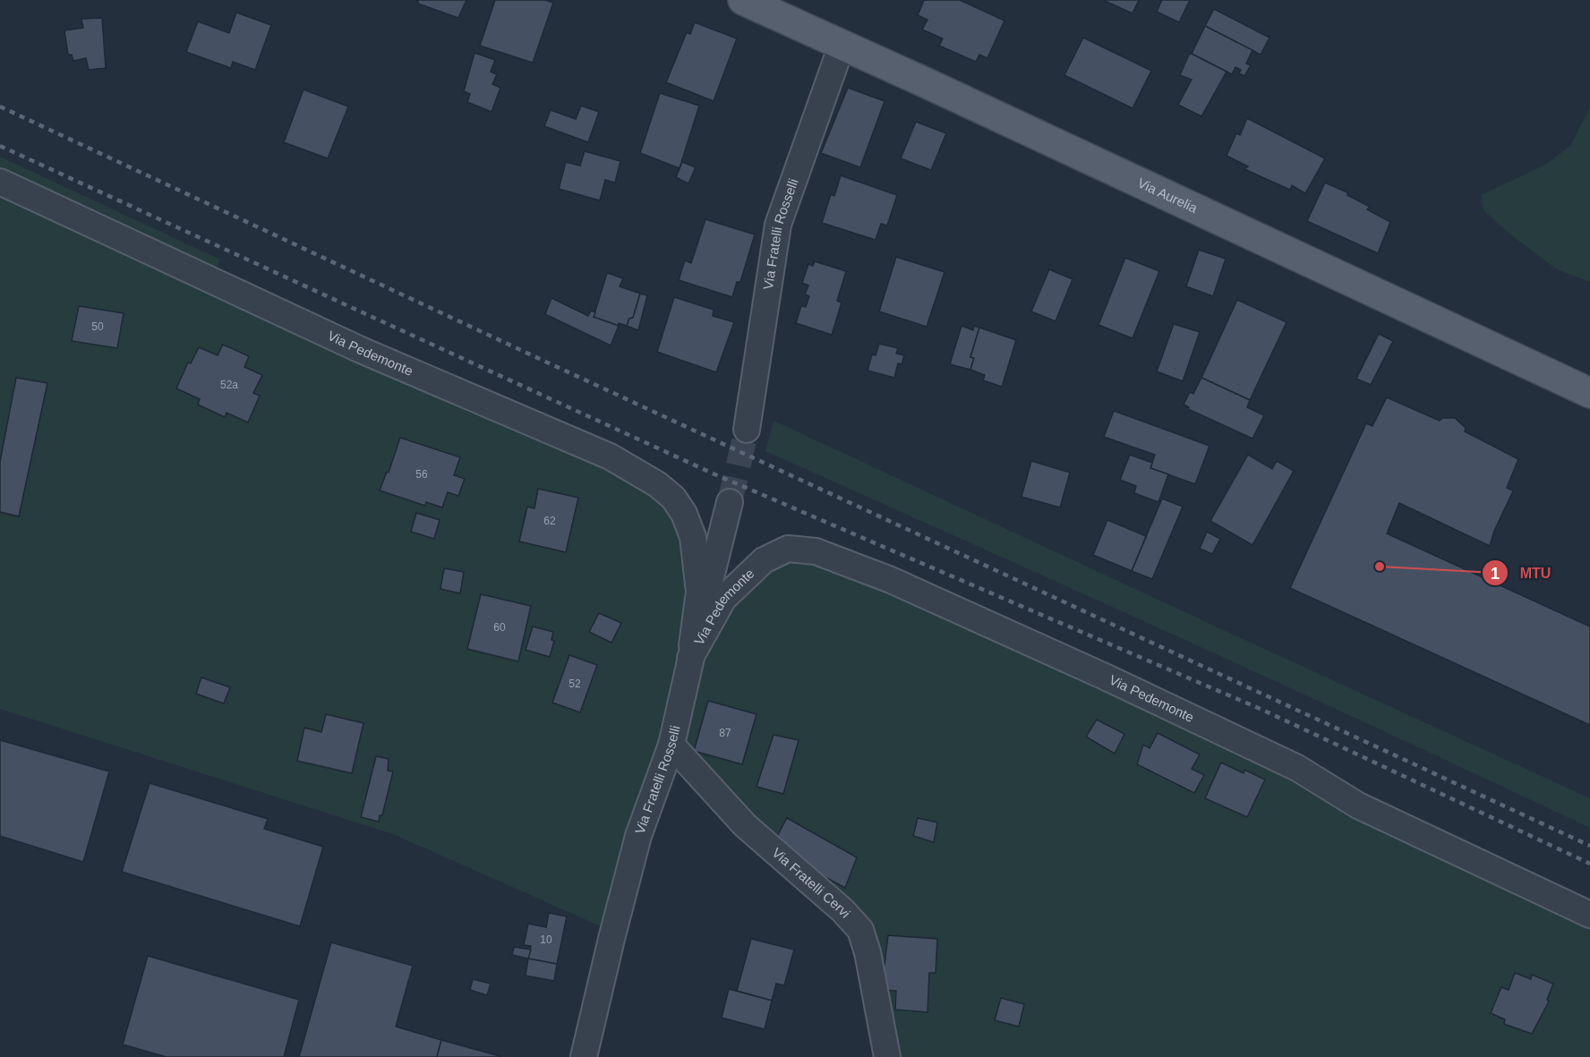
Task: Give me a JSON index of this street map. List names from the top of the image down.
{
  "streets": {
    "main road": ["Via Aurelia"],
    "street": ["Via Fratelli Rosselli", "Via Pedemonte", "Via Fratelli Cervi"]
  },
  "crossings": [
    ["Via Aurelia", "Via Fratelli Rosselli"],
    ["Via Fratelli Rosselli", "Via Pedemonte"],
    ["Via Fratelli Rosselli", "Via Fratelli Cervi"]
  ],
  "places": ["MTU"],
  "house_numbers": [
    "50",
    "52a",
    "56",
    "62",
    "60",
    "52",
    "87",
    "10"
  ]
}
